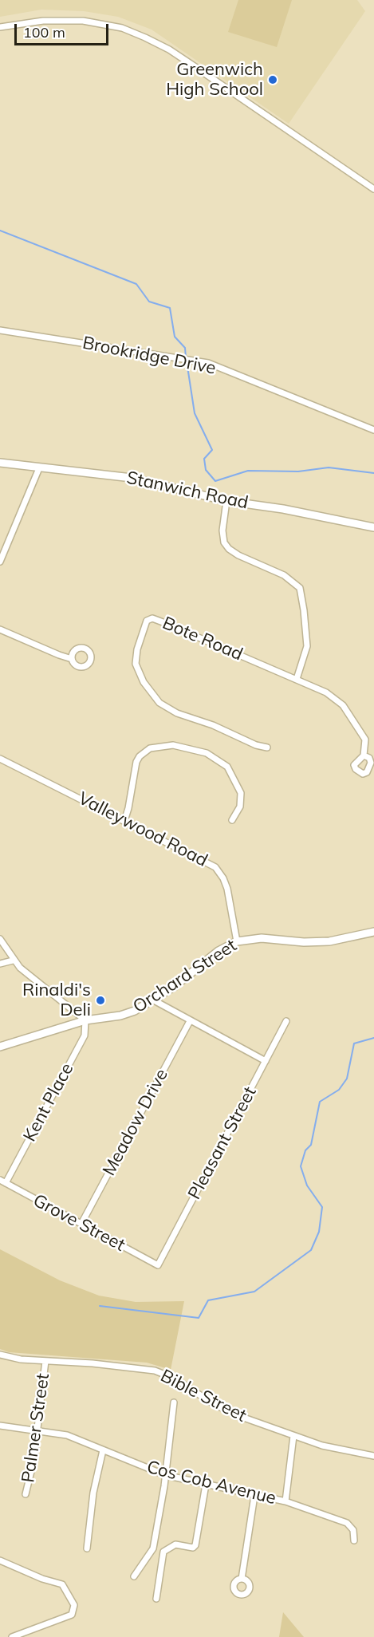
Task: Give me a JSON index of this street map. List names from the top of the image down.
{
  "streets": {
    "street": [
      "Brookridge Drive",
      "Stanwich Road",
      "Bote Road",
      "Valleywood Road",
      "Orchard Street",
      "Kent Place",
      "Meadow Drive",
      "Pleasant Street",
      "Grove Street",
      "Bible Street",
      "Palmer Street",
      "Cos Cob Avenue"
    ]
  },
  "crossings": [
    ["Valleywood Road", "Orchard Street"],
    ["Orchard Street", "Kent Place"],
    ["Kent Place", "Grove Street"],
    ["Meadow Drive", "Grove Street"],
    ["Pleasant Street", "Grove Street"],
    ["Bible Street", "Palmer Street"],
    ["Palmer Street", "Cos Cob Avenue"]
  ],
  "places": ["Greenwich High School", "Rinaldi's Deli"],
  "scale_bar": "100 m"
}
